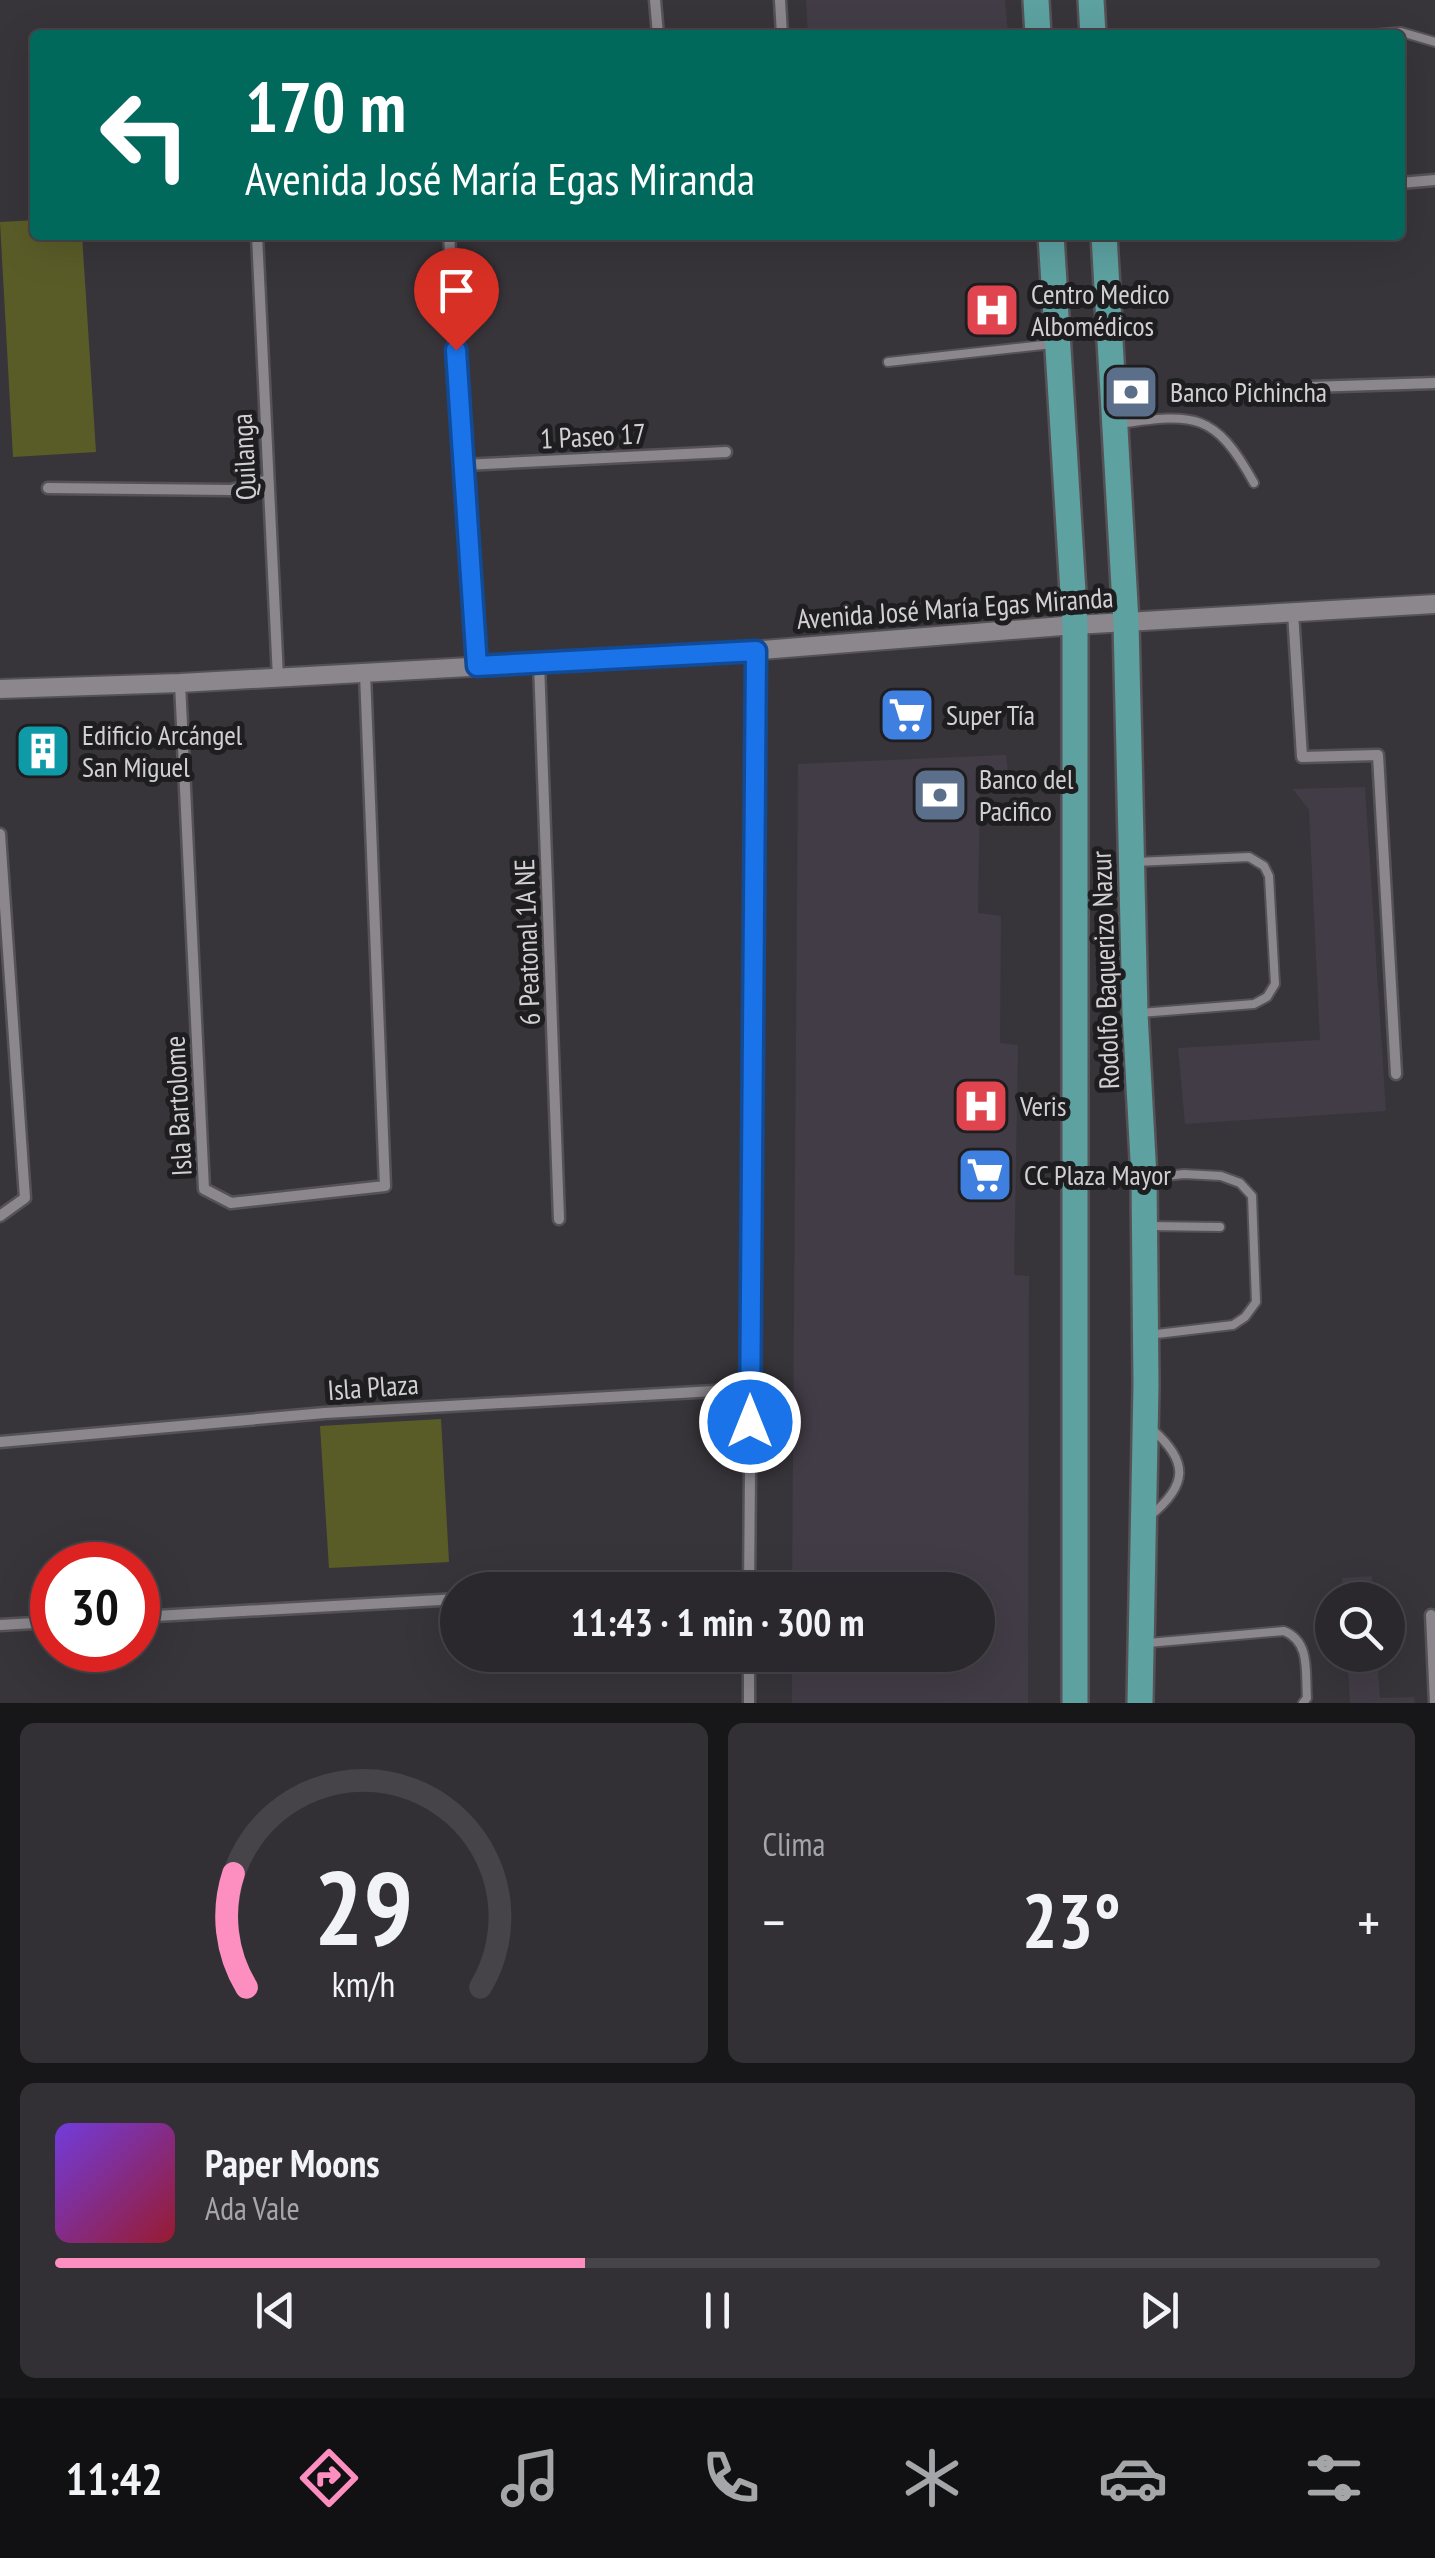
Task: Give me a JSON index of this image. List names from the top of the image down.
{
  "streets": {
    "main road": ["Rodolfo Baquerizo Nazur"],
    "street": [
      "1 Paseo 17",
      "Quilanga",
      "Avenida José María Egas Miranda",
      "6 Peatonal 1A NE",
      "Isla Bartolome",
      "Isla Plaza"
    ]
  },
  "crossings": [
    ["Quilanga", "Avenida José María Egas Miranda"],
    ["Avenida José María Egas Miranda", "6 Peatonal 1A NE"],
    ["Avenida José María Egas Miranda", "Rodolfo Baquerizo Nazur"],
    ["Avenida José María Egas Miranda", "Isla Bartolome"]
  ],
  "places": {
    "hospital": ["Centro Medico Albomédicos", "Veris"],
    "bank": ["Banco Pichincha", "Banco del Pacifico"],
    "supermarket": ["Super Tía", "CC Plaza Mayor"],
    "building": ["Edificio Arcángel San Miguel"]
  },
  "page": {
    "turn": ["170 m", "Avenida José María Egas Miranda"],
    "limit": "30",
    "trip": "11:43 · 1 min · 300 m",
    "tile": "Clima",
    "heat": ["−", "23°", "+"],
    "song": ["Paper Moons", "Ada Vale"],
    "tabs": "11:42",
    "gauge": ["29", "km/h"]
  }
}
